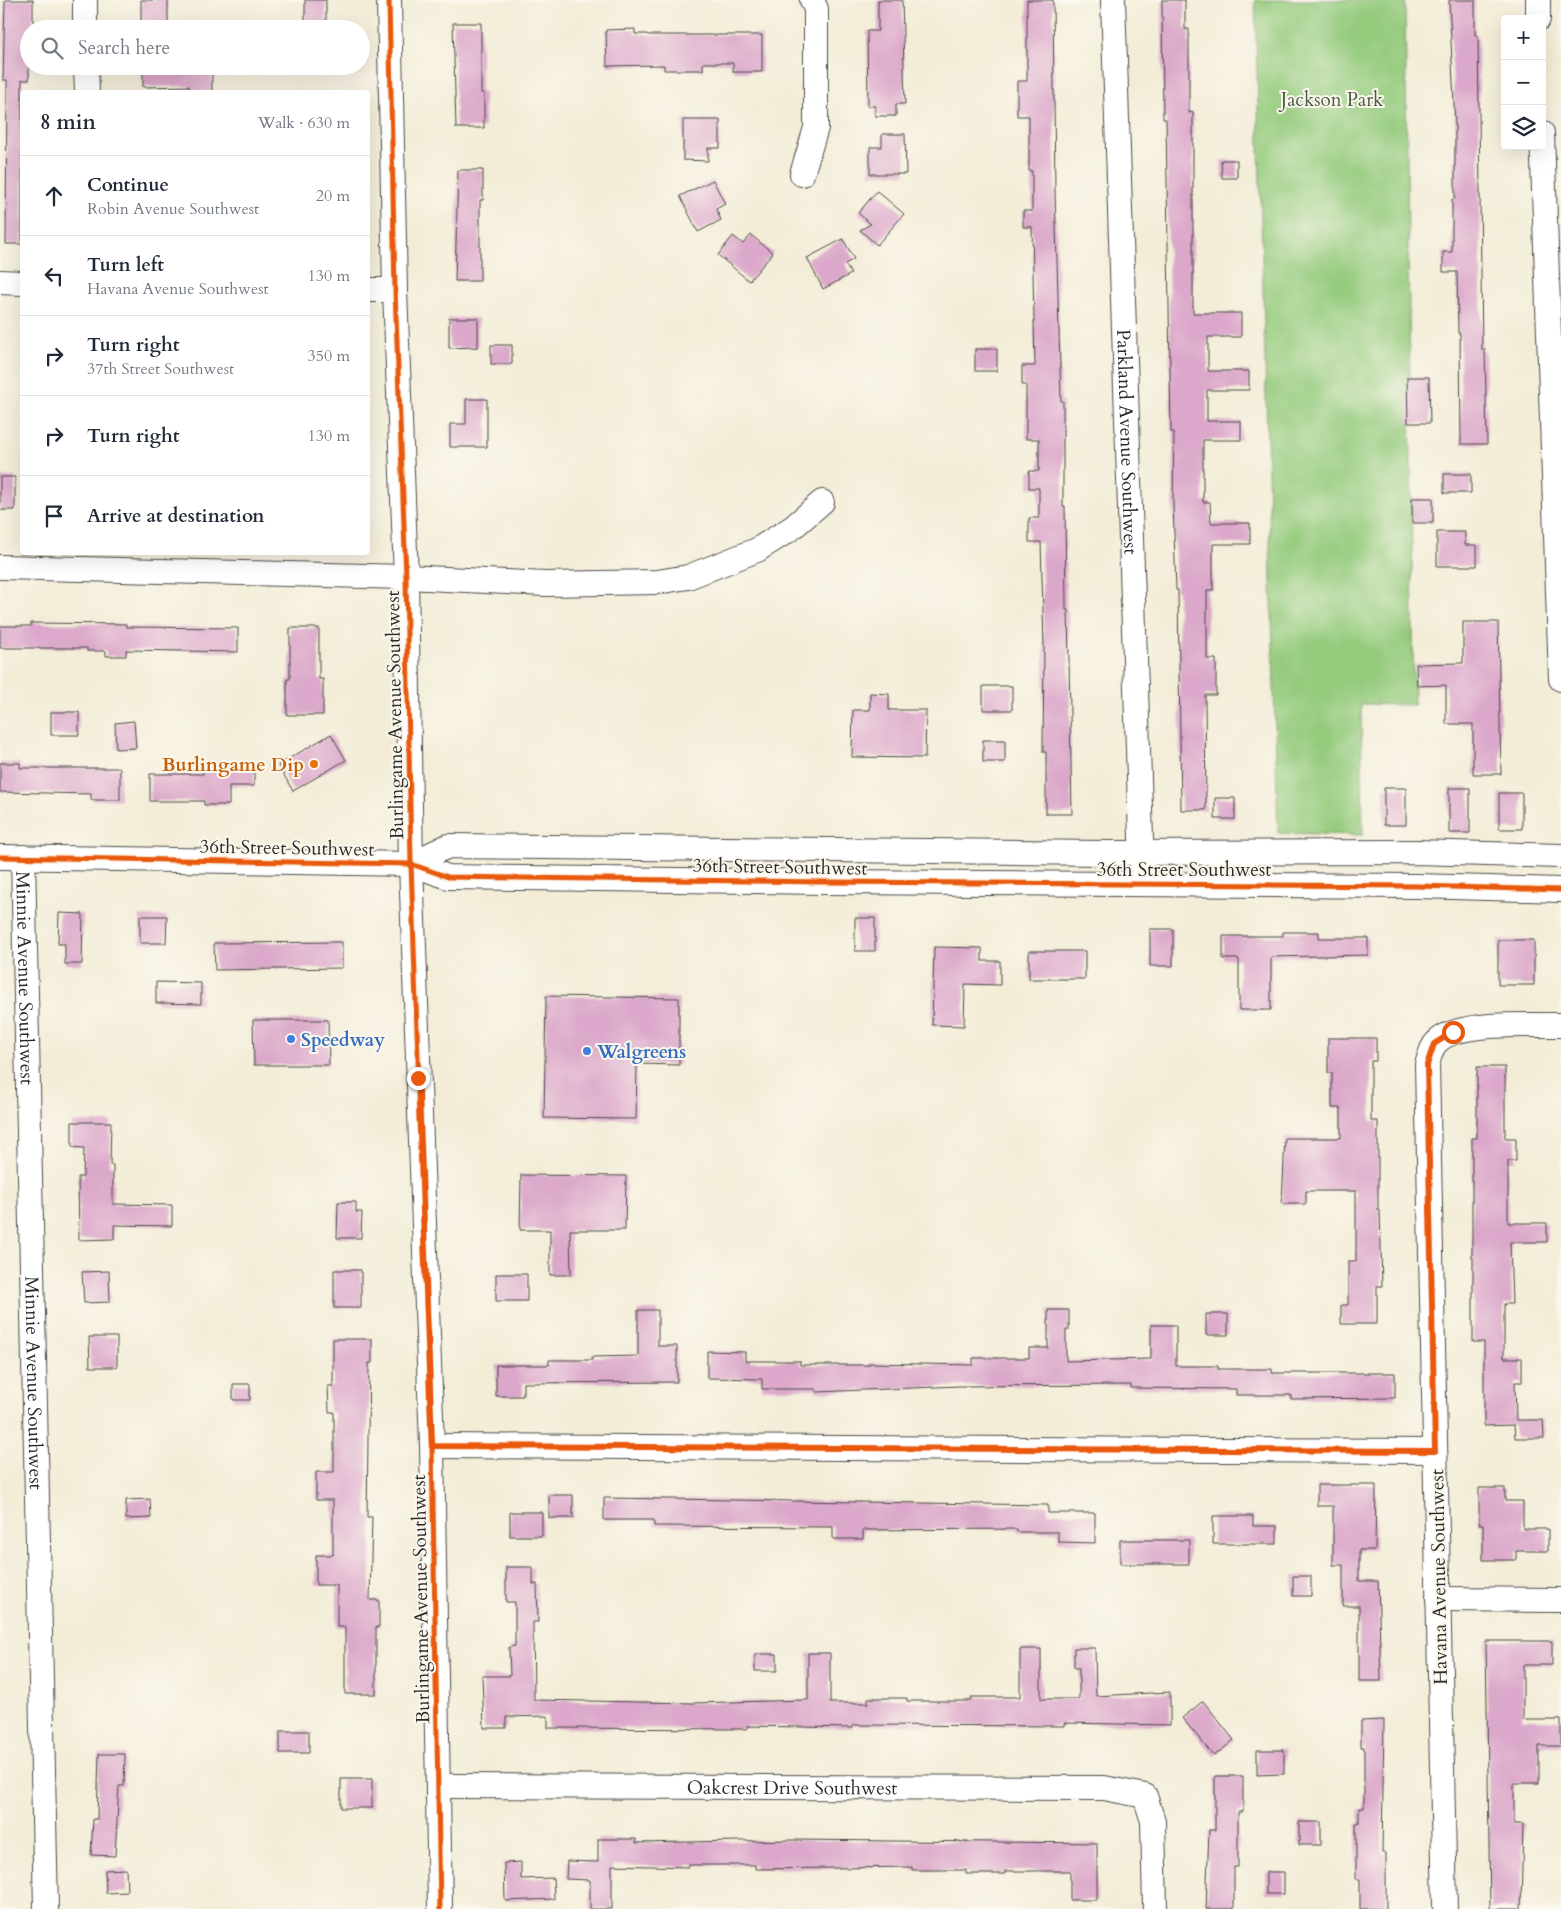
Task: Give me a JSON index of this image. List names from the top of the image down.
{
  "streets": {
    "street": [
      "Parkland Avenue Southwest",
      "Burlingame Avenue Southwest",
      "36th Street Southwest",
      "Minnie Avenue Southwest",
      "Havana Avenue Southwest",
      "Oakcrest Drive Southwest"
    ]
  },
  "crossings": [
    ["Parkland Avenue Southwest", "36th Street Southwest"],
    ["Burlingame Avenue Southwest", "36th Street Southwest"],
    ["Burlingame Avenue Southwest", "Oakcrest Drive Southwest"],
    ["36th Street Southwest", "Minnie Avenue Southwest"]
  ],
  "parks": ["Jackson Park"],
  "places": ["Burlingame Dip", "Speedway", "Walgreens"],
  "page": {
    "map_buttons": ["+", "−"],
    "search": "Search here",
    "heading": ["8 min", "Walk · 630 m"],
    "list": [
      ["Continue", "Robin Avenue Southwest", "20 m"],
      ["Turn left", "Havana Avenue Southwest", "130 m"],
      ["Turn right", "37th Street Southwest", "350 m"],
      ["Turn right", "130 m"],
      "Arrive at destination"
    ]
  }
}
